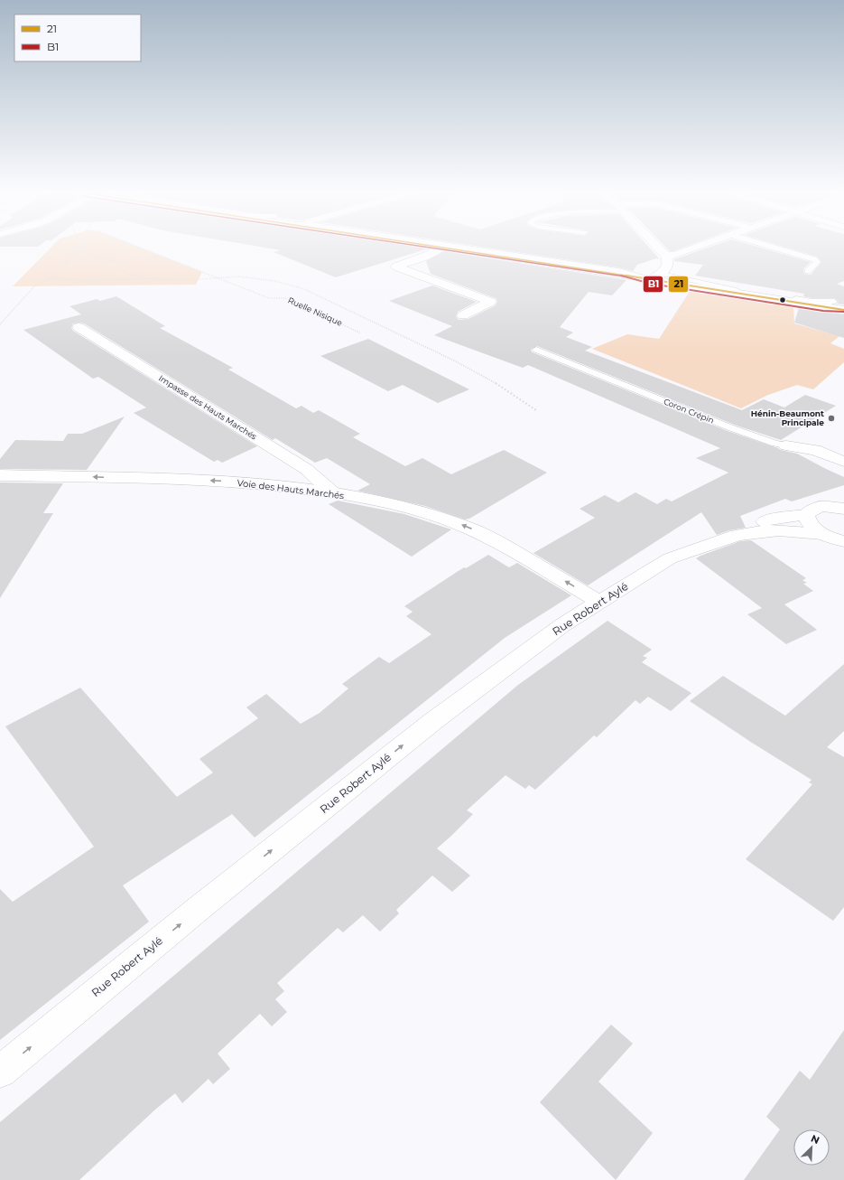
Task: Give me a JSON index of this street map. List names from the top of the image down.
{
  "streets": {
    "street": [
      "Impasse des Hauts Marchés",
      "Coron Crépin",
      "Voie des Hauts Marchés",
      "Rue Robert Aylé"
    ],
    "path": ["Ruelle Nisique"]
  },
  "crossings": [
    ["Impasse des Hauts Marchés", "Voie des Hauts Marchés"],
    ["Voie des Hauts Marchés", "Rue Robert Aylé"]
  ],
  "one_way": ["Voie des Hauts Marchés", "Rue Robert Aylé"],
  "places": ["Hénin-Beaumont Principale"],
  "lines": ["transit line 21", "transit line B1"],
  "legend": ["21", "B1"],
  "north": "top right"
}
